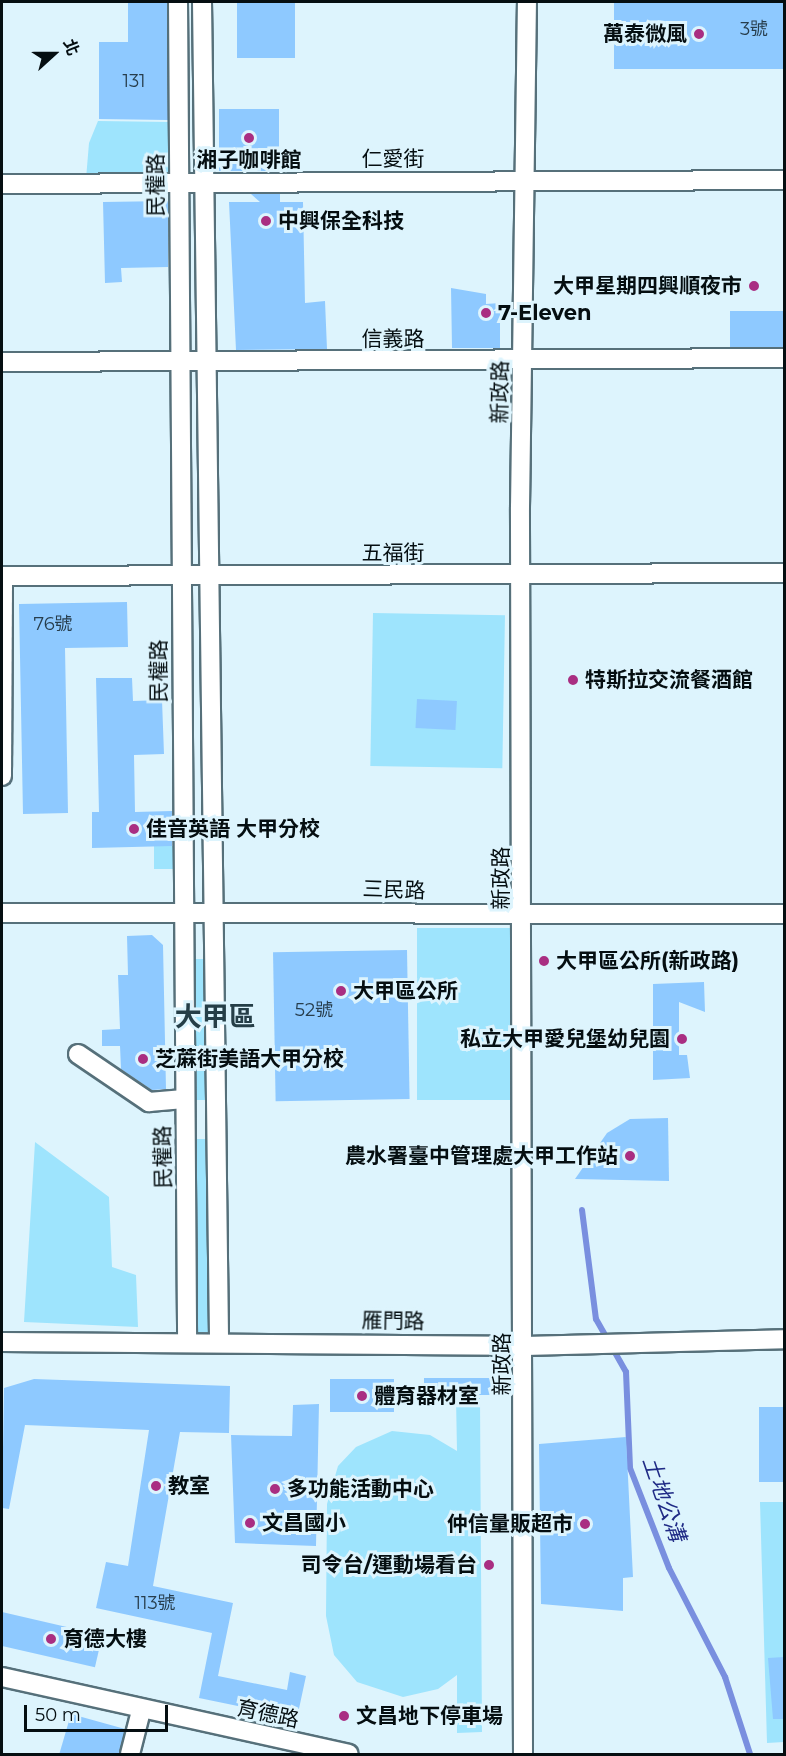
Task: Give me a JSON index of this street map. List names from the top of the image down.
{
  "streets": {
    "street": [
      "仁愛街",
      "民權路",
      "信義路",
      "新政路",
      "五福街",
      "三民路",
      "雁門路",
      "育德路"
    ]
  },
  "crossings": [
    ["仁愛街", "民權路"],
    ["仁愛街", "新政路"],
    ["民權路", "信義路"],
    ["民權路", "五福街"],
    ["民權路", "三民路"],
    ["民權路", "雁門路"],
    ["信義路", "新政路"],
    ["新政路", "五福街"],
    ["新政路", "三民路"],
    ["新政路", "雁門路"]
  ],
  "districts": ["大甲區"],
  "water": ["土地公溝"],
  "places": [
    "萬泰微風",
    "湘子咖啡館",
    "中興保全科技",
    "大甲星期四興順夜市",
    "7-Eleven",
    "特斯拉交流餐酒館",
    "佳音英語 大甲分校",
    "大甲區公所(新政路)",
    "大甲區公所",
    "私立大甲愛兒堡幼兒園",
    "芝蔴街美語大甲分校",
    "農水署臺中管理處大甲工作站",
    "體育器材室",
    "教室",
    "多功能活動中心",
    "文昌國小",
    "仲信量販超市",
    "司令台/運動場看台",
    "育德大樓",
    "文昌地下停車場"
  ],
  "house_numbers": [
    "3號",
    "131",
    "76號",
    "52號",
    "113號"
  ],
  "scale_bar": "50 m",
  "north": "right"
}
